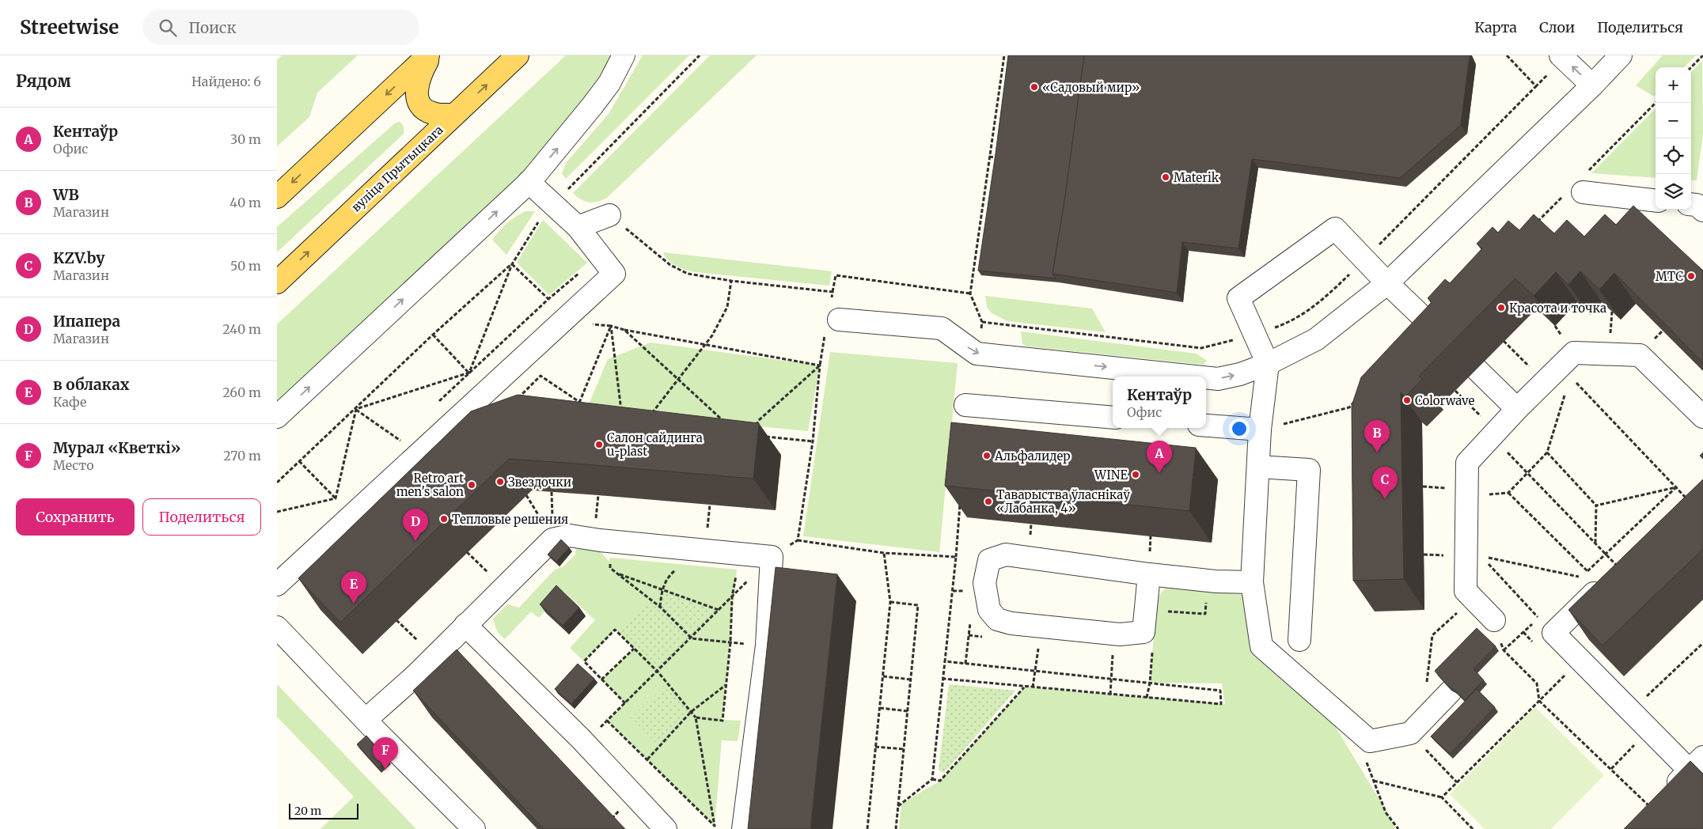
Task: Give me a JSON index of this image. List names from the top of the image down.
{
  "streets": {
    "main road": ["вуліца Прытыцкага"]
  },
  "places": [
    "«Садовый мир»",
    "Materik",
    "МТС",
    "Красота и точка",
    "Colorwave",
    "Салон сайдинга u-plast",
    "Альфалидер",
    "WINE",
    "Звездочки",
    "Retro art men's salon",
    "Таварыства ўласнікаў «Лабанка, 4»",
    "Тепловые решения"
  ],
  "scale_bar": "20 m",
  "page": {
    "header": "Streetwise",
    "search": "Поиск",
    "nav": ["Карта", "Слои", "Поделиться"],
    "heading": ["Рядом", "Найдено: 6"],
    "map_buttons": ["+", "−"],
    "list": [
      {
        "mark": "A",
        "name": "Кентаўр",
        "note": "Офис",
        "value": "30 m"
      },
      {
        "mark": "B",
        "name": "WB",
        "note": "Магазин",
        "value": "40 m"
      },
      {
        "mark": "C",
        "name": "KZV.by",
        "note": "Магазин",
        "value": "50 m"
      },
      {
        "mark": "D",
        "name": "Ипапера",
        "note": "Магазин",
        "value": "240 m"
      },
      {
        "mark": "E",
        "name": "в облаках",
        "note": "Кафе",
        "value": "260 m"
      },
      {
        "mark": "F",
        "name": "Мурал «Кветкі»",
        "note": "Место",
        "value": "270 m"
      }
    ],
    "popup": ["Кентаўр", "Офис"],
    "pins": [
      "B",
      "A",
      "C",
      "D",
      "E",
      "F"
    ],
    "buttons": ["Сохранить", "Поделиться"],
    "scale": "20 m"
  }
}
